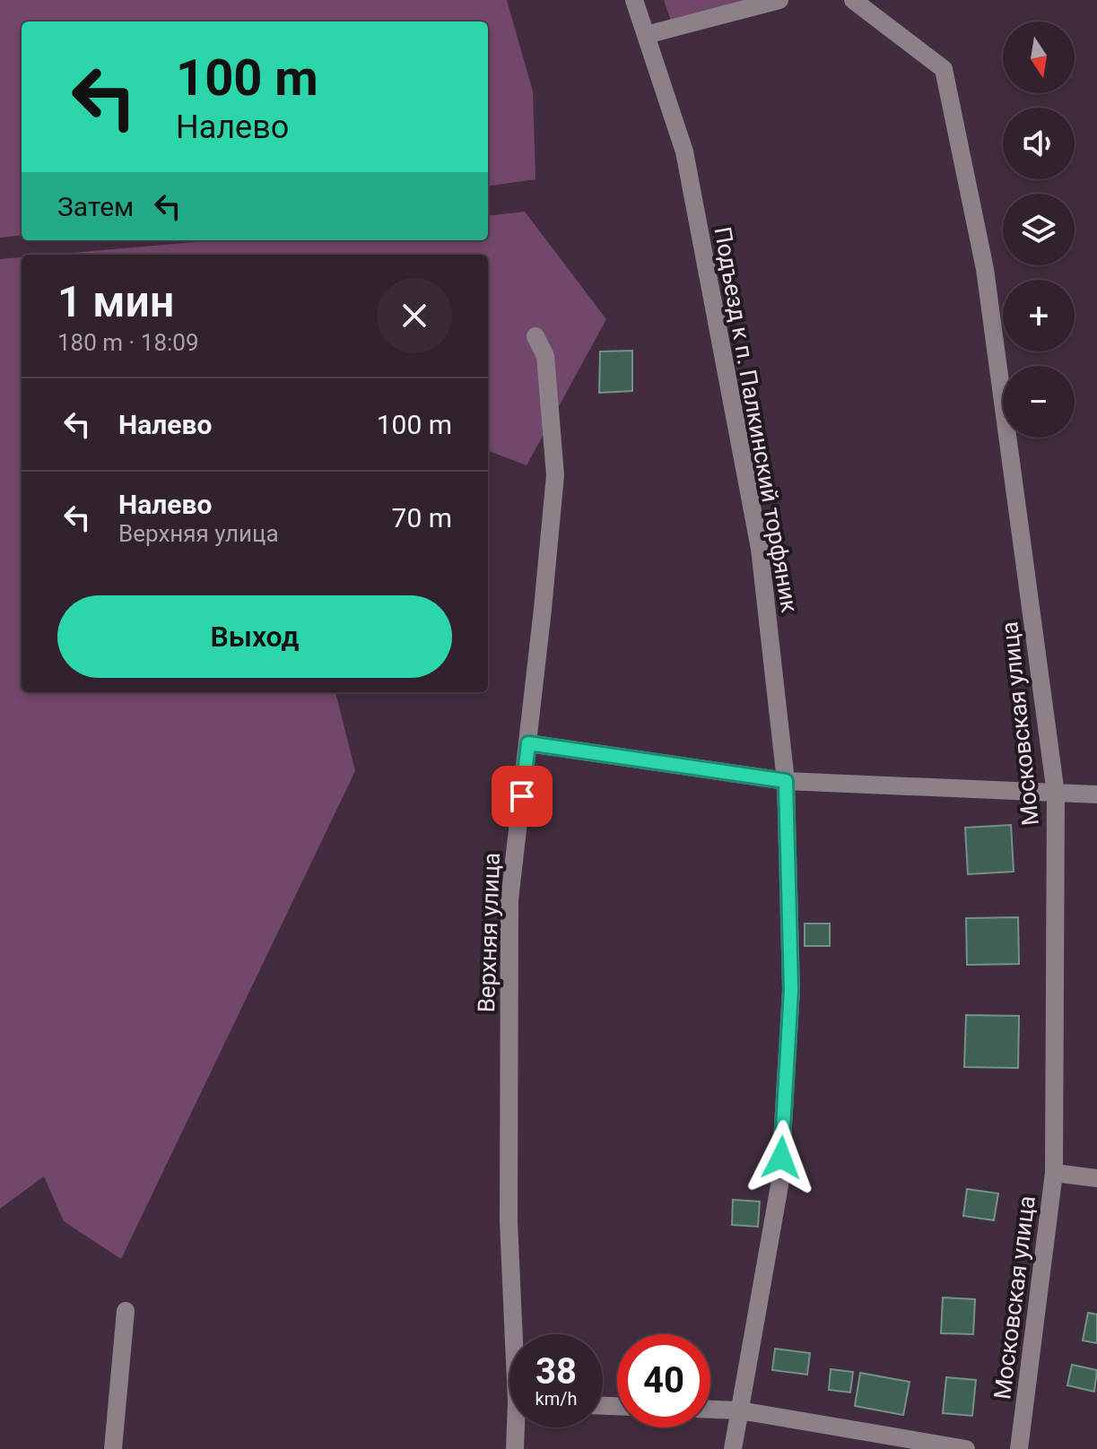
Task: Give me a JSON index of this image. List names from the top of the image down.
{
  "streets": {
    "street": ["Подъезд к п. Палкинский торфяник", "Московская улица", "Верхняя улица"]
  },
  "north": "bottom",
  "page": {
    "map_buttons": ["+", "−"],
    "turn": ["100 m", "Налево"],
    "then": "Затем",
    "heading": ["1 мин", "180 m · 18:09"],
    "list": [
      {
        "name": "Налево",
        "value": "100 m"
      },
      {
        "name": "Налево",
        "note": "Верхняя улица",
        "value": "70 m"
      }
    ],
    "buttons": "Выход",
    "speed": "38 km/h",
    "limit": "40"
  }
}
